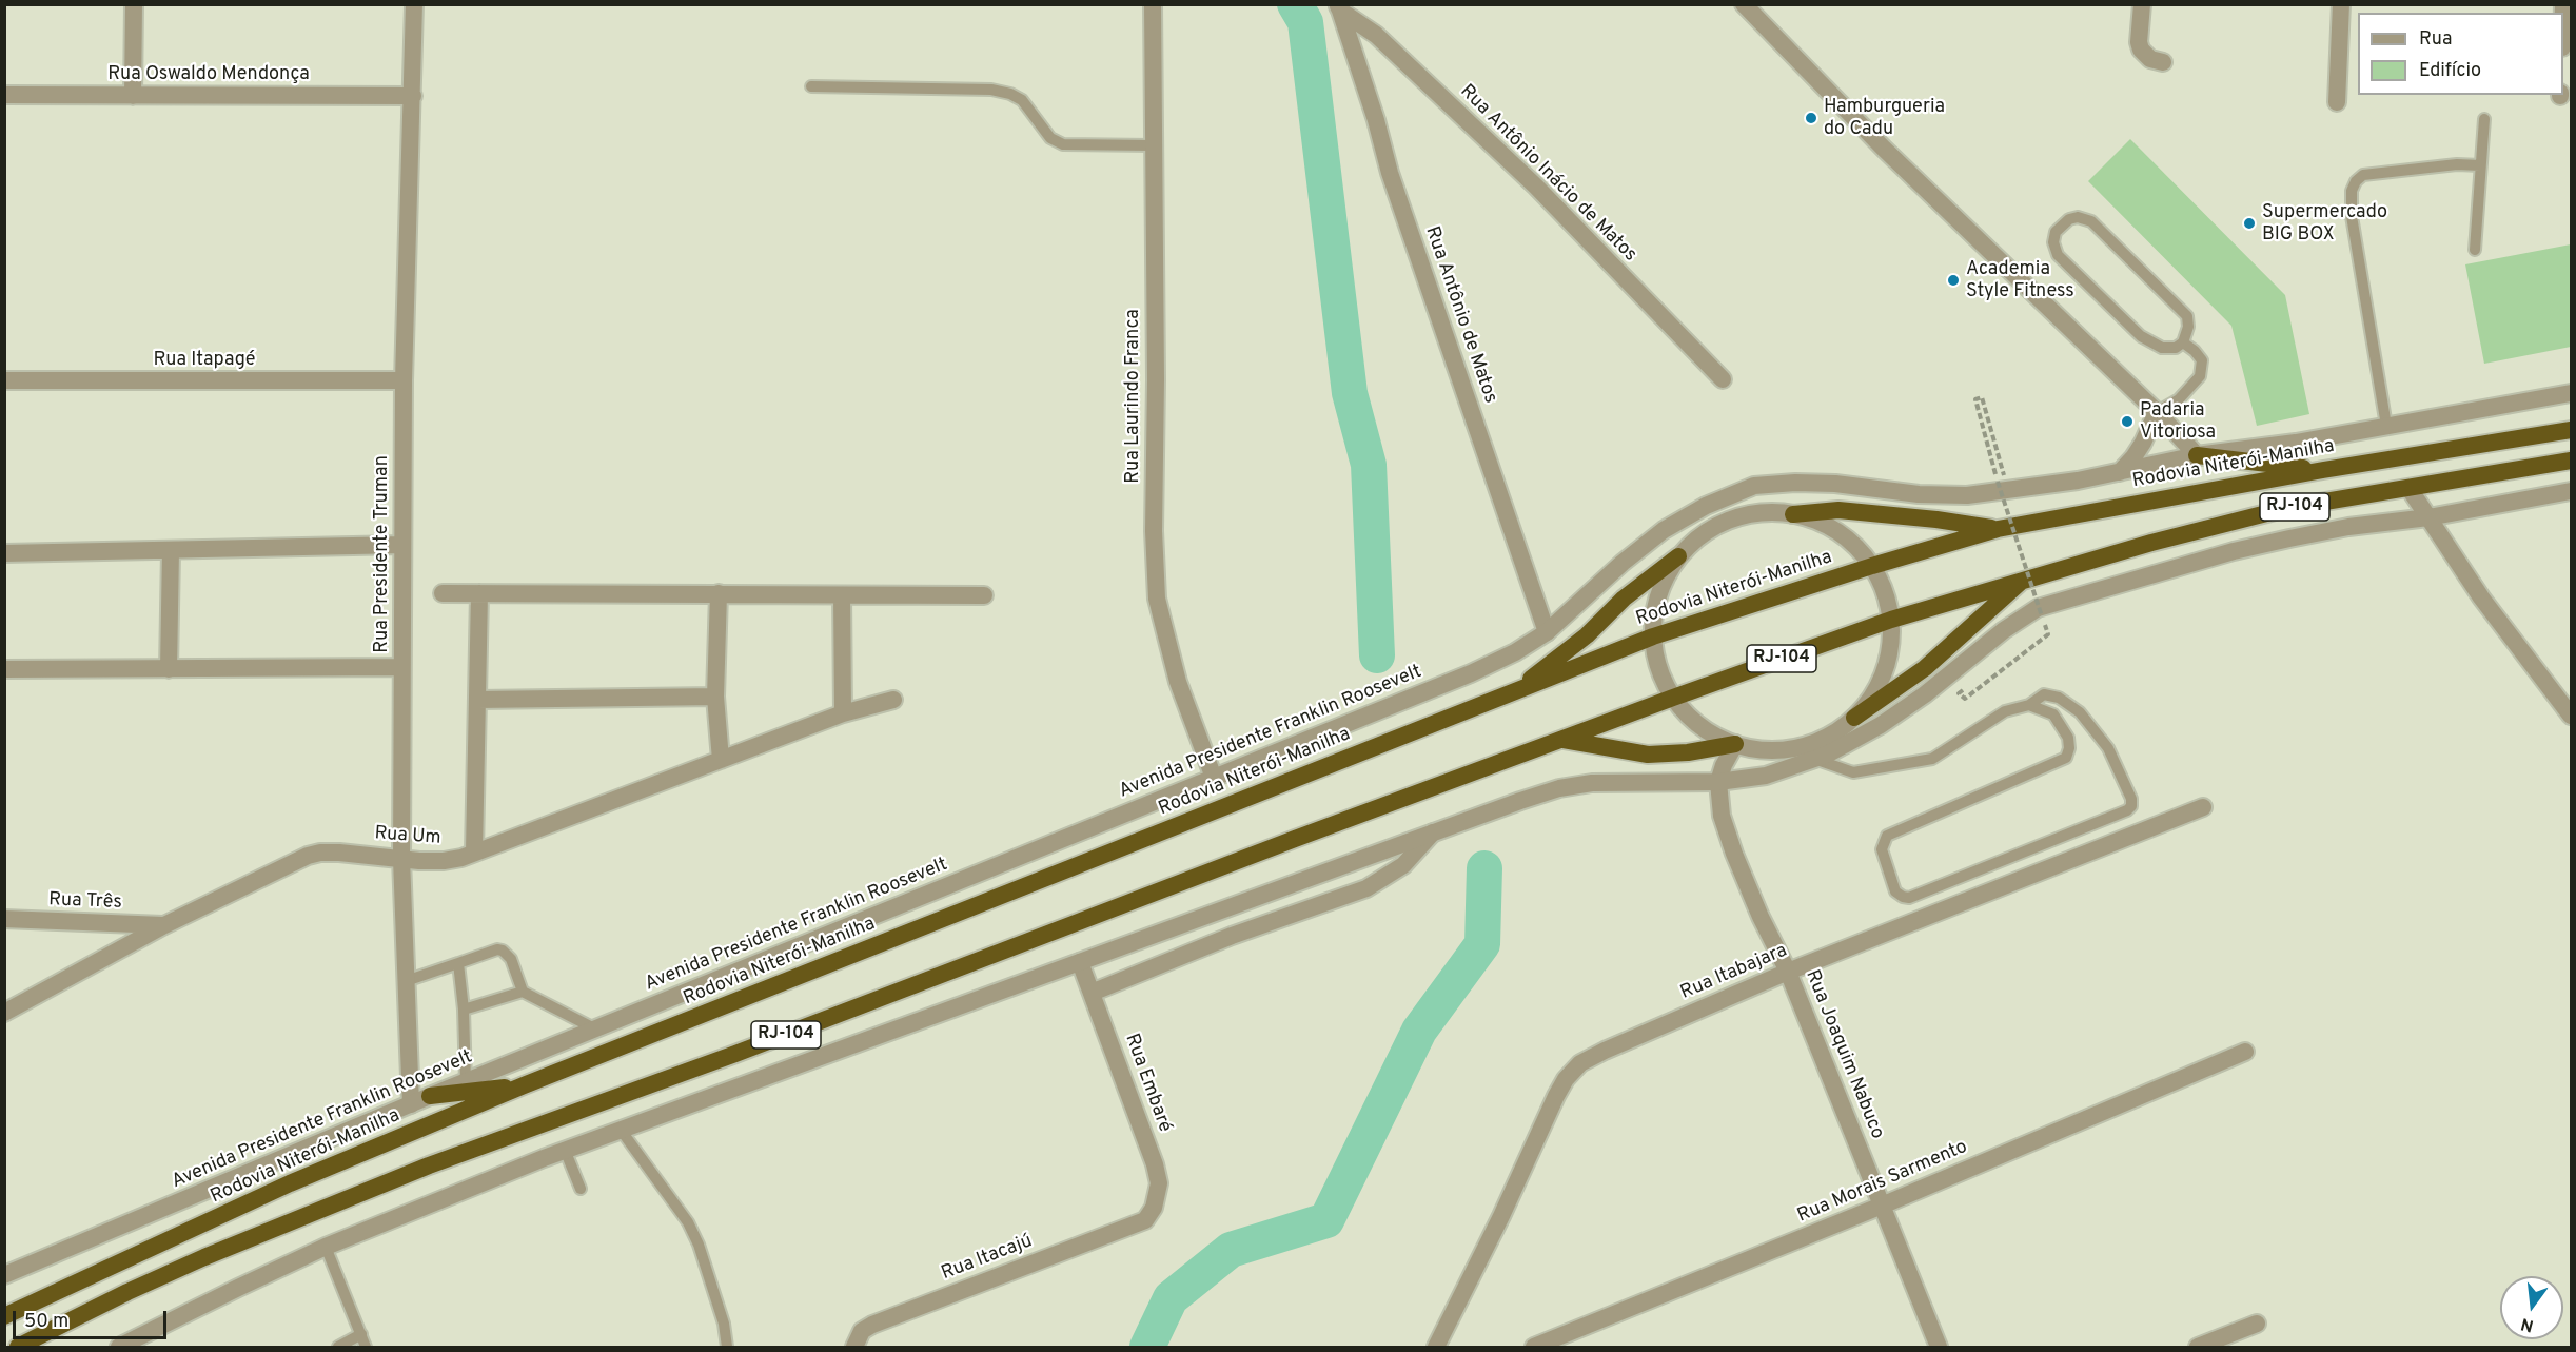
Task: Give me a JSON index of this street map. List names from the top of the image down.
{
  "streets": {
    "highway": ["Rodovia Niterói-Manilha", "RJ-104"],
    "street": [
      "Rua Oswaldo Mendonça",
      "Rua Antônio Inácio de Matos",
      "Rua Antônio de Matos",
      "Rua Itapagé",
      "Rua Laurindo Franca",
      "Rua Presidente Truman",
      "Avenida Presidente Franklin Roosevelt",
      "Rua Um",
      "Rua Três",
      "Rua Itabajara",
      "Rua Joaquim Nabuco",
      "Rua Embaré",
      "Rua Morais Sarmento",
      "Rua Itacajú"
    ]
  },
  "crossings": [
    ["Rua Oswaldo Mendonça", "Rua Presidente Truman"],
    ["Rua Antônio Inácio de Matos", "Rua Antônio de Matos"],
    ["Rua Antônio de Matos", "Avenida Presidente Franklin Roosevelt"],
    ["Rua Itapagé", "Rua Presidente Truman"],
    ["Rua Laurindo Franca", "Avenida Presidente Franklin Roosevelt"],
    ["Rua Presidente Truman", "Avenida Presidente Franklin Roosevelt"],
    ["Rua Presidente Truman", "Rua Um"],
    ["Rua Um", "Rua Três"],
    ["Rua Itabajara", "Rua Joaquim Nabuco"],
    ["Rua Joaquim Nabuco", "Rua Morais Sarmento"],
    ["Rua Embaré", "Rua Itacajú"]
  ],
  "places": [
    "Hamburgueria do Cadu",
    "Supermercado BIG BOX",
    "Academia Style Fitness",
    "Padaria Vitoriosa"
  ],
  "legend": ["Rua", "Edifício"],
  "scale_bar": "50 m",
  "north": "bottom"
}
